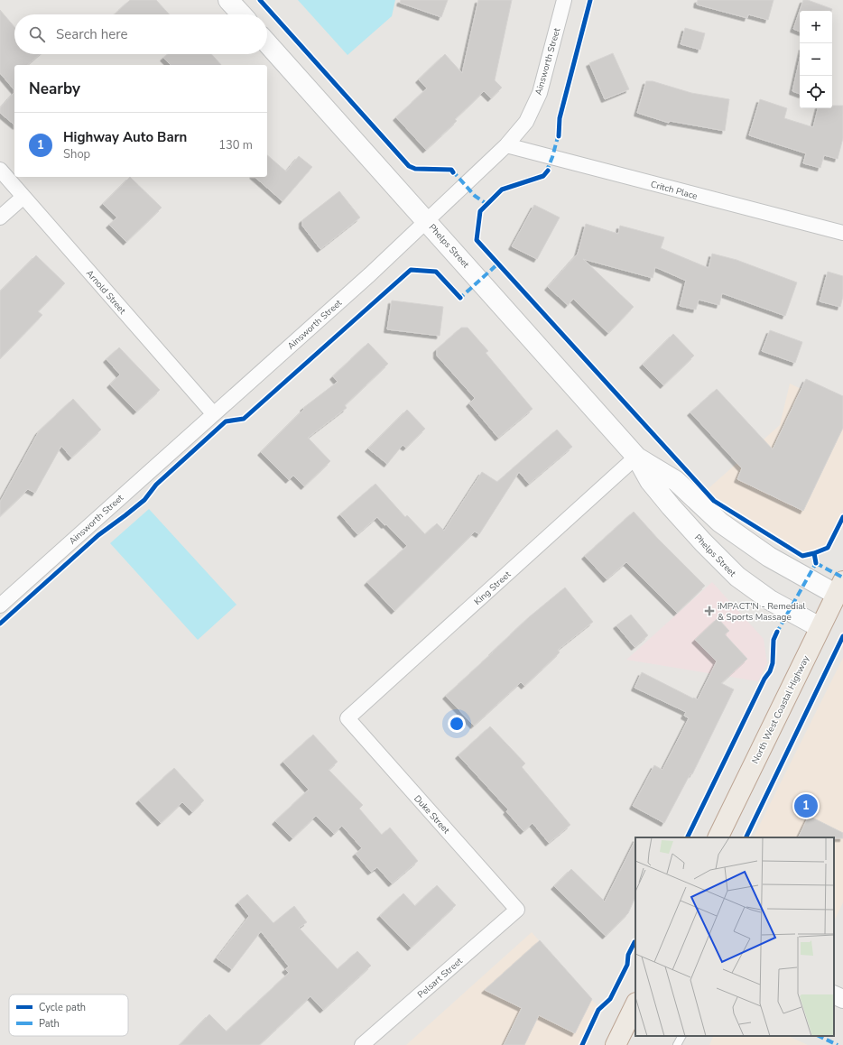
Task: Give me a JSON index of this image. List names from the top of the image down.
{
  "streets": {
    "highway": ["North West Coastal Highway"],
    "main road": ["Phelps Street"],
    "street": [
      "Ainsworth Street",
      "Critch Place",
      "Arnold Street",
      "King Street",
      "Duke Street",
      "Pelsart Street"
    ]
  },
  "crossings": [
    ["Ainsworth Street", "Critch Place"],
    ["Ainsworth Street", "Phelps Street"],
    ["Ainsworth Street", "Arnold Street"],
    ["Phelps Street", "King Street"],
    ["Phelps Street", "North West Coastal Highway"],
    ["King Street", "Duke Street"],
    ["Duke Street", "Pelsart Street"]
  ],
  "places": {
    "health": ["iMPACT'N - Remedial & Sports Massage"]
  },
  "legend": ["Cycle path", "Path"],
  "page": {
    "map_buttons": ["+", "−"],
    "search": "Search here",
    "heading": "Nearby",
    "list": [
      {
        "mark": "1",
        "name": "Highway Auto Barn",
        "note": "Shop",
        "value": "130 m"
      }
    ],
    "pins": "1"
  }
}
